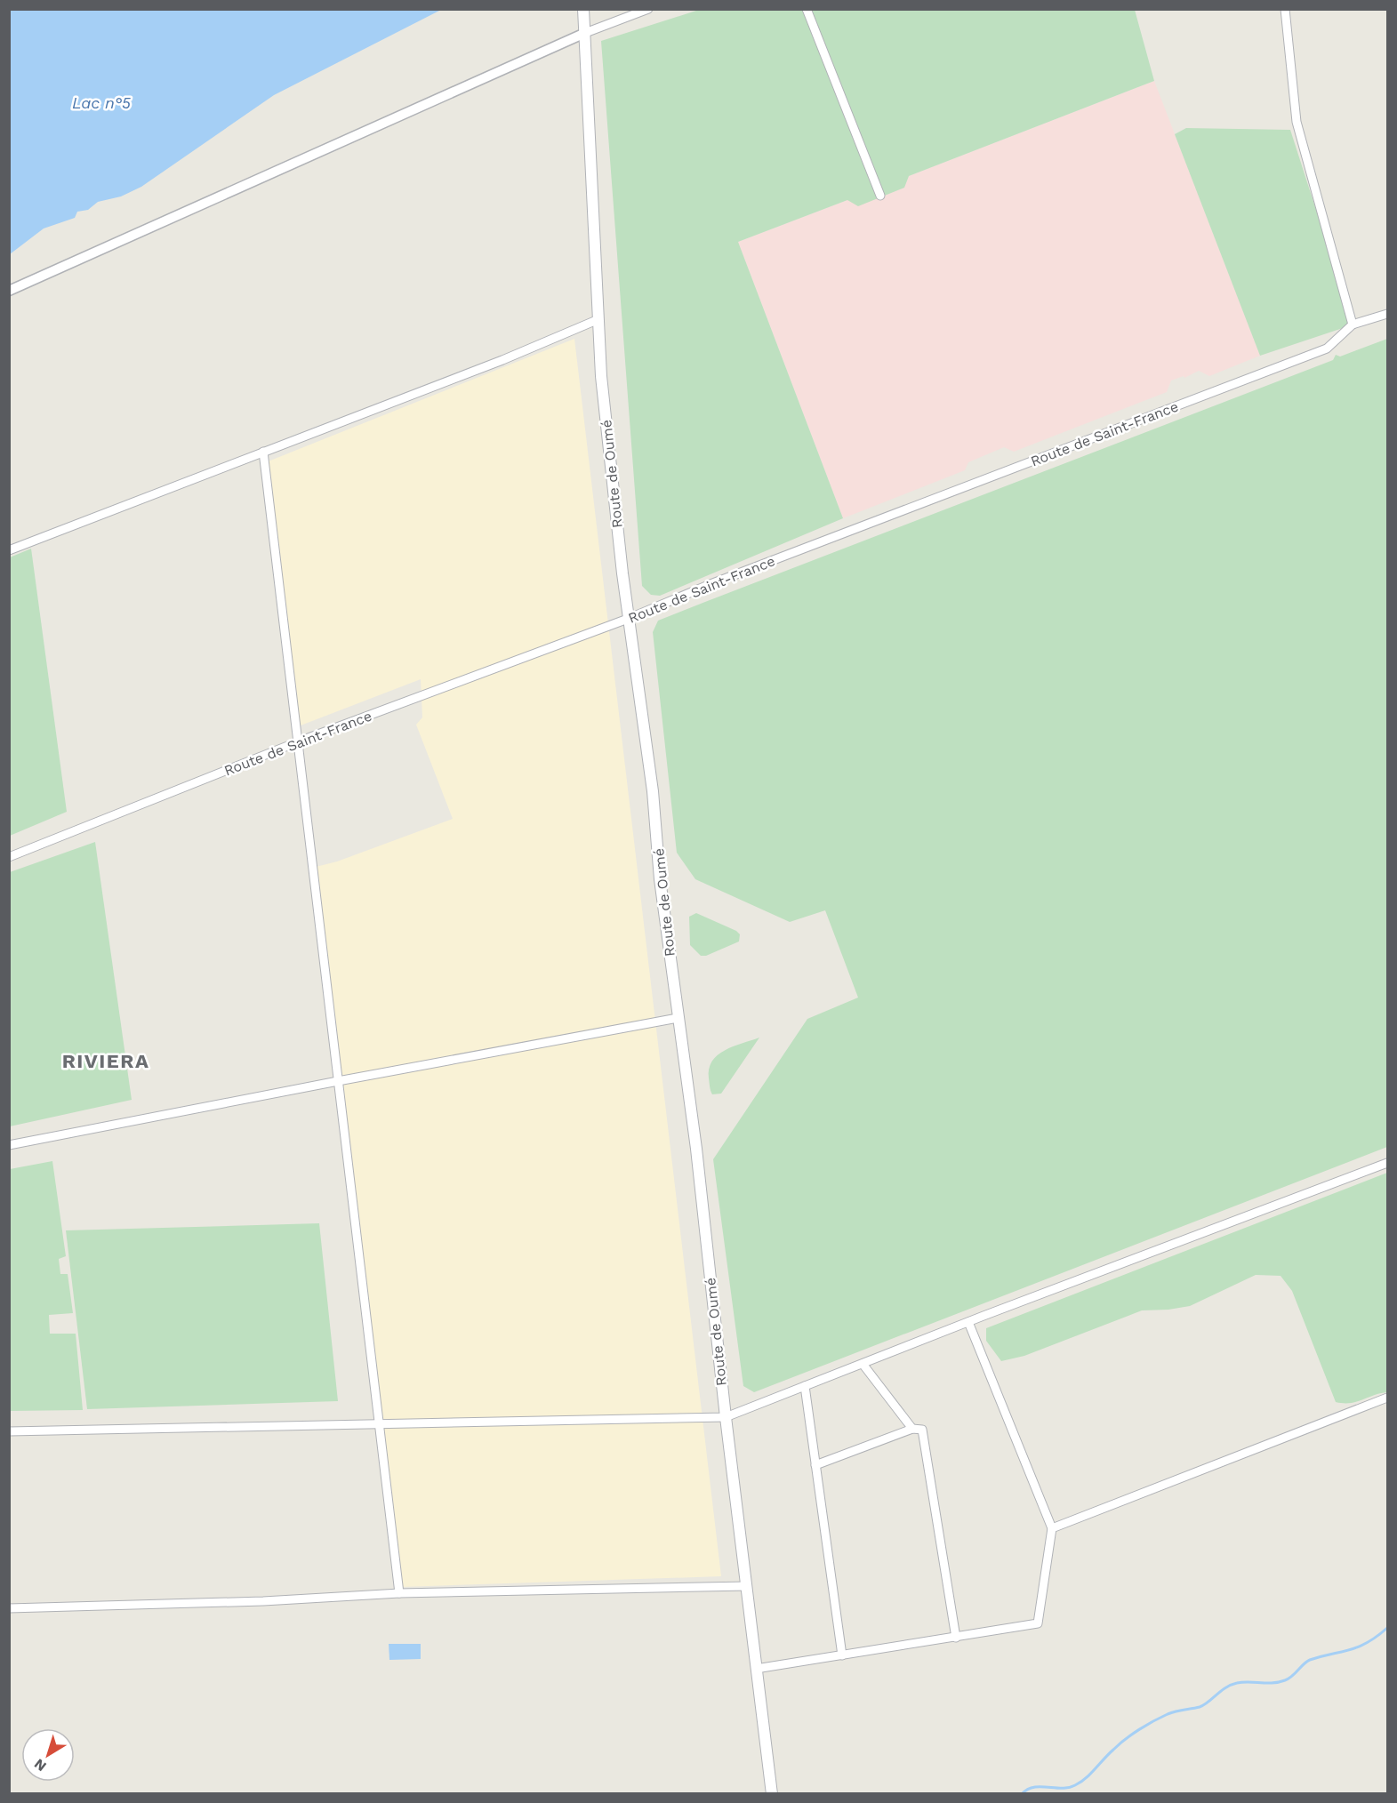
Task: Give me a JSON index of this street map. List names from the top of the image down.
{
  "streets": {
    "main road": ["Route de Oumé"],
    "street": ["Route de Saint-France"]
  },
  "crossings": [
    ["Route de Saint-France", "Route de Oumé"]
  ],
  "districts": ["RIVIERA"],
  "water": ["Lac n°5"],
  "north": "bottom left"
}
